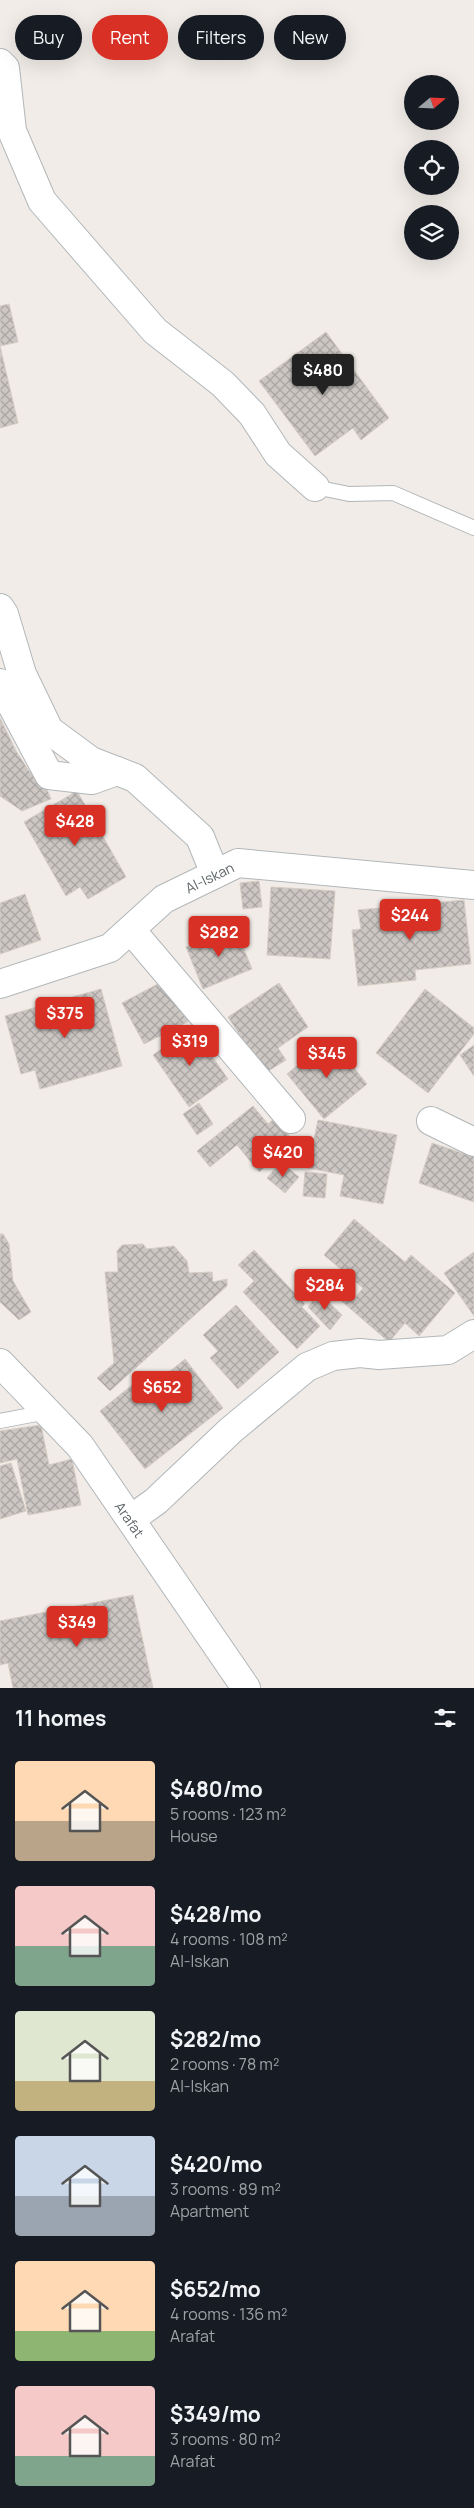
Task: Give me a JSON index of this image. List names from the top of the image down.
{
  "streets": {
    "street": ["Al-Iskan", "Arafat"]
  },
  "north": "right",
  "page": {
    "chip": [
      "Buy",
      "Rent",
      "Filters",
      "New"
    ],
    "price": [
      "$480",
      "$428",
      "$244",
      "$282",
      "$375",
      "$319",
      "$345",
      "$420",
      "$284",
      "$652",
      "$349"
    ],
    "heading": "11 homes",
    "list": [
      {
        "name": "$480/mo",
        "note": "5 rooms · 123 m² · House"
      },
      {
        "name": "$428/mo",
        "note": "4 rooms · 108 m² · Al-Iskan"
      },
      {
        "name": "$282/mo",
        "note": "2 rooms · 78 m² · Al-Iskan"
      },
      {
        "name": "$420/mo",
        "note": "3 rooms · 89 m² · Apartment"
      },
      {
        "name": "$652/mo",
        "note": "4 rooms · 136 m² · Arafat"
      },
      {
        "name": "$349/mo",
        "note": "3 rooms · 80 m² · Arafat"
      }
    ]
  }
}
